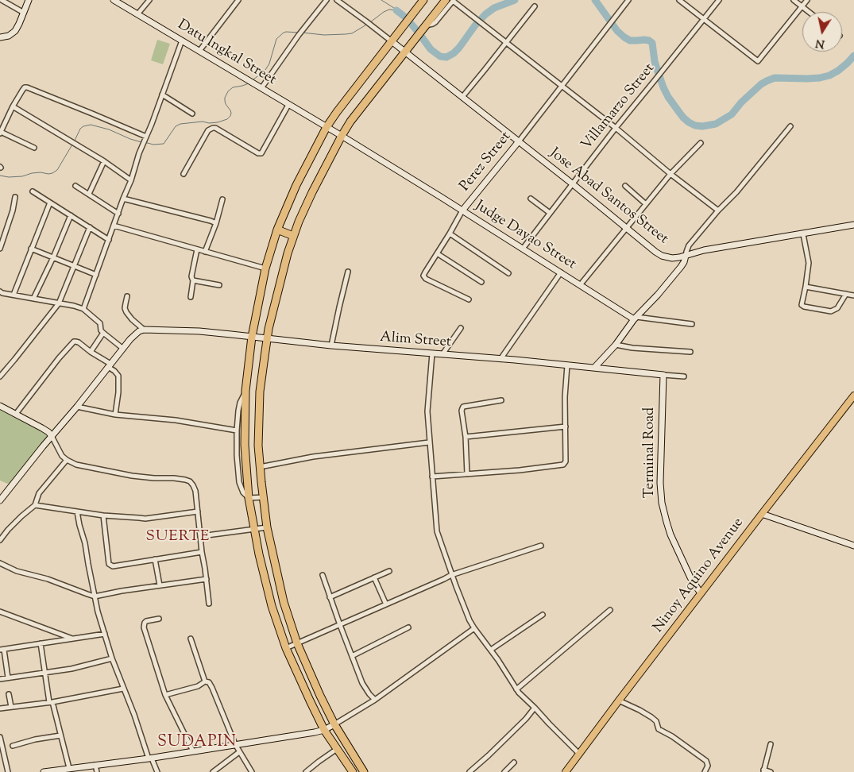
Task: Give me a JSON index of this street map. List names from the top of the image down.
{
  "streets": {
    "main road": ["Ninoy Aquino Avenue"],
    "street": [
      "Datu Ingkal Street",
      "Villamarzo Street",
      "Perez Street",
      "Jose Abad Santos Street",
      "Judge Dayao Street",
      "Alim Street",
      "Terminal Road"
    ]
  },
  "crossings": [
    ["Datu Ingkal Street", "Judge Dayao Street"],
    ["Villamarzo Street", "Jose Abad Santos Street"],
    ["Villamarzo Street", "Judge Dayao Street"],
    ["Perez Street", "Jose Abad Santos Street"],
    ["Perez Street", "Judge Dayao Street"],
    ["Alim Street", "Terminal Road"],
    ["Terminal Road", "Ninoy Aquino Avenue"]
  ],
  "districts": ["SUERTE", "SUDAPIN"],
  "north": "bottom"
}
